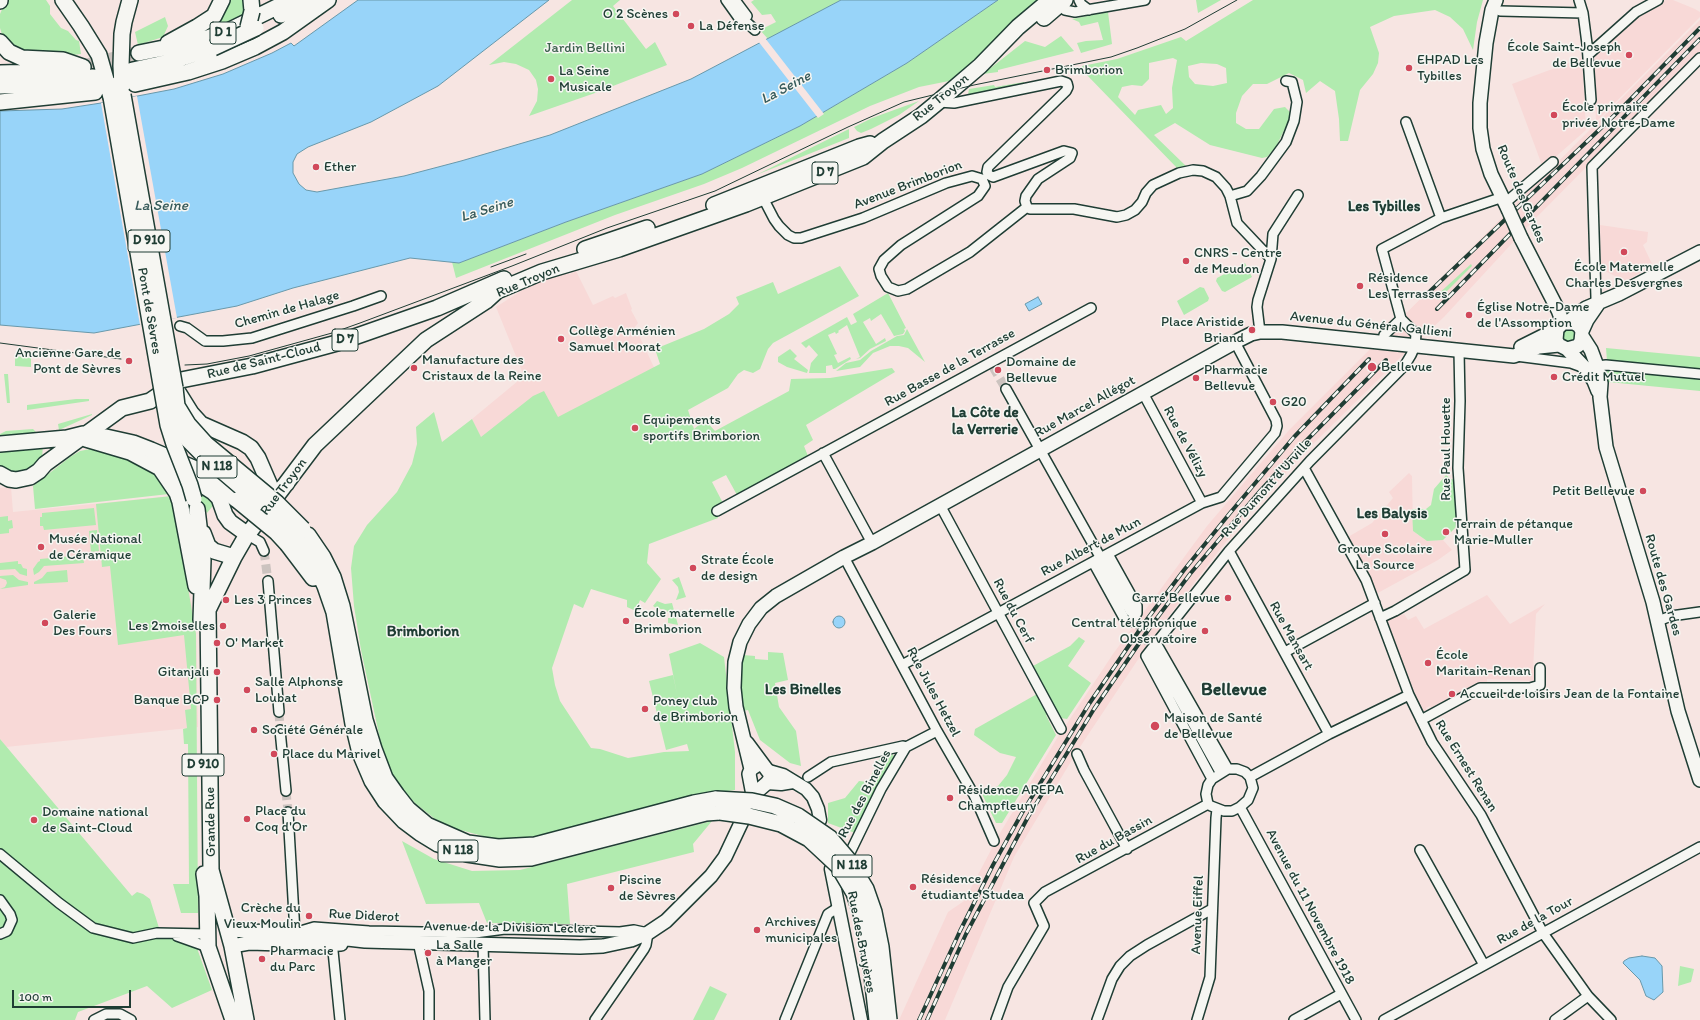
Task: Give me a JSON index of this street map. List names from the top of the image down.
{
  "streets": {
    "main road": [
      "D 1",
      "Rue Troyon",
      "D 7",
      "Route des Gardes",
      "D 910",
      "Pont de Sèvres",
      "Avenue du Général Gallieni",
      "Rue de Saint-Cloud",
      "Rue Marcel Allégot",
      "N 118",
      "Grande Rue",
      "Avenue de la Division Leclerc"
    ],
    "street": [
      "Avenue Brimborion",
      "Chemin de Halage",
      "Rue Basse de la Terrasse",
      "Rue de Vélizy",
      "Rue Paul Houette",
      "Rue Dumont d'Urville",
      "Rue Albert de Mun",
      "Rue du Cerf",
      "Rue Mansart",
      "Rue Jules Hetzel",
      "Rue Ernest Renan",
      "Rue des Binelles",
      "Rue du Bassin",
      "Avenue du 11 Novembre 1918",
      "Avenue Eiffel",
      "Rue Diderot",
      "Rue de la Tour",
      "Rue des Bruyères"
    ]
  },
  "crossings": [
    ["D 1", "D 910"],
    ["D 1", "Pont de Sèvres"],
    ["Rue Troyon", "Avenue Brimborion"],
    ["Rue Troyon", "D 910"],
    ["Rue Troyon", "Rue de Saint-Cloud"],
    ["Route des Gardes", "Avenue du Général Gallieni"],
    ["D 910", "Pont de Sèvres"],
    ["D 910", "Rue de Saint-Cloud"],
    ["D 910", "N 118"],
    ["D 910", "Grande Rue"],
    ["Pont de Sèvres", "Rue de Saint-Cloud"],
    ["Pont de Sèvres", "N 118"],
    ["Avenue du Général Gallieni", "Rue Marcel Allégot"],
    ["Avenue du Général Gallieni", "Rue Paul Houette"],
    ["Avenue du Général Gallieni", "Rue Dumont d'Urville"],
    ["Avenue du Général Gallieni", "Rue Albert de Mun"],
    ["Rue de Saint-Cloud", "N 118"],
    ["Rue Marcel Allégot", "Rue de Vélizy"],
    ["Rue Marcel Allégot", "Rue Albert de Mun"],
    ["Rue Marcel Allégot", "Rue du Cerf"],
    ["Rue Marcel Allégot", "Rue Jules Hetzel"],
    ["Rue de Vélizy", "Rue Albert de Mun"],
    ["Rue Paul Houette", "Rue Ernest Renan"],
    ["Rue Dumont d'Urville", "Rue Mansart"],
    ["Rue Dumont d'Urville", "Rue Ernest Renan"],
    ["Rue Albert de Mun", "Rue du Cerf"],
    ["Rue Albert de Mun", "Rue Jules Hetzel"],
    ["Rue Jules Hetzel", "Rue des Binelles"],
    ["Rue Ernest Renan", "Rue de la Tour"],
    ["Rue des Binelles", "Rue des Bruyères"],
    ["Grande Rue", "Avenue de la Division Leclerc"],
    ["Rue du Bassin", "Avenue du 11 Novembre 1918"],
    ["Rue du Bassin", "Avenue Eiffel"],
    ["Avenue du 11 Novembre 1918", "Avenue Eiffel"],
    ["Rue Diderot", "Avenue de la Division Leclerc"]
  ],
  "districts": [
    "Les Tybilles",
    "La Côte de la Verrerie",
    "Les Balysis",
    "Brimborion",
    "Les Binelles",
    "Bellevue"
  ],
  "water": ["La Seine"],
  "parks": ["Jardin Bellini"],
  "places": [
    "O 2 Scènes",
    "La Défense",
    "École Saint-Joseph de Bellevue",
    "EHPAD Les Tybilles",
    "Brimborion",
    "La Seine Musicale",
    "École primaire privée Notre-Dame",
    "Ether",
    "École Maternelle Charles Desvergnes",
    "CNRS - Centre de Meudon",
    "Résidence Les Terrasses",
    "Église Notre-Dame de l'Assomption",
    "Place Aristide Briand",
    "Collège Arménien Samuel Moorat",
    "Ancienne Gare de Pont de Sèvres",
    "Bellevue",
    "Manufacture des Cristaux de la Reine",
    "Domaine de Bellevue",
    "Crédit Mutuel",
    "Pharmacie Bellevue",
    "G20",
    "Equipements sportifs Brimborion",
    "Petit Bellevue",
    "Terrain de pétanque Marie-Muller",
    "Groupe Scolaire La Source",
    "Musée National de Céramique",
    "Strate École de design",
    "Carré Bellevue",
    "Les 3 Princes",
    "École maternelle Brimborion",
    "Galerie Des Fours",
    "Les 2moiselles",
    "Central téléphonique Observatoire",
    "O' Market",
    "École Maritain-Renan",
    "Gitanjali",
    "Salle Alphonse Loubat",
    "Accueil de loisirs Jean de la Fontaine",
    "Banque BCP",
    "Poney club de Brimborion",
    "Maison de Santé de Bellevue",
    "Société Générale",
    "Place du Marivel",
    "Résidence AREPA Champfleury",
    "Place du Coq d'Or",
    "Domaine national de Saint-Cloud",
    "Résidence étudiante Studea",
    "Piscine de Sèvres",
    "Crèche du Vieux Moulin",
    "Archives municipales",
    "La Salle à Manger",
    "Pharmacie du Parc"
  ],
  "scale_bar": "100 m"
}
